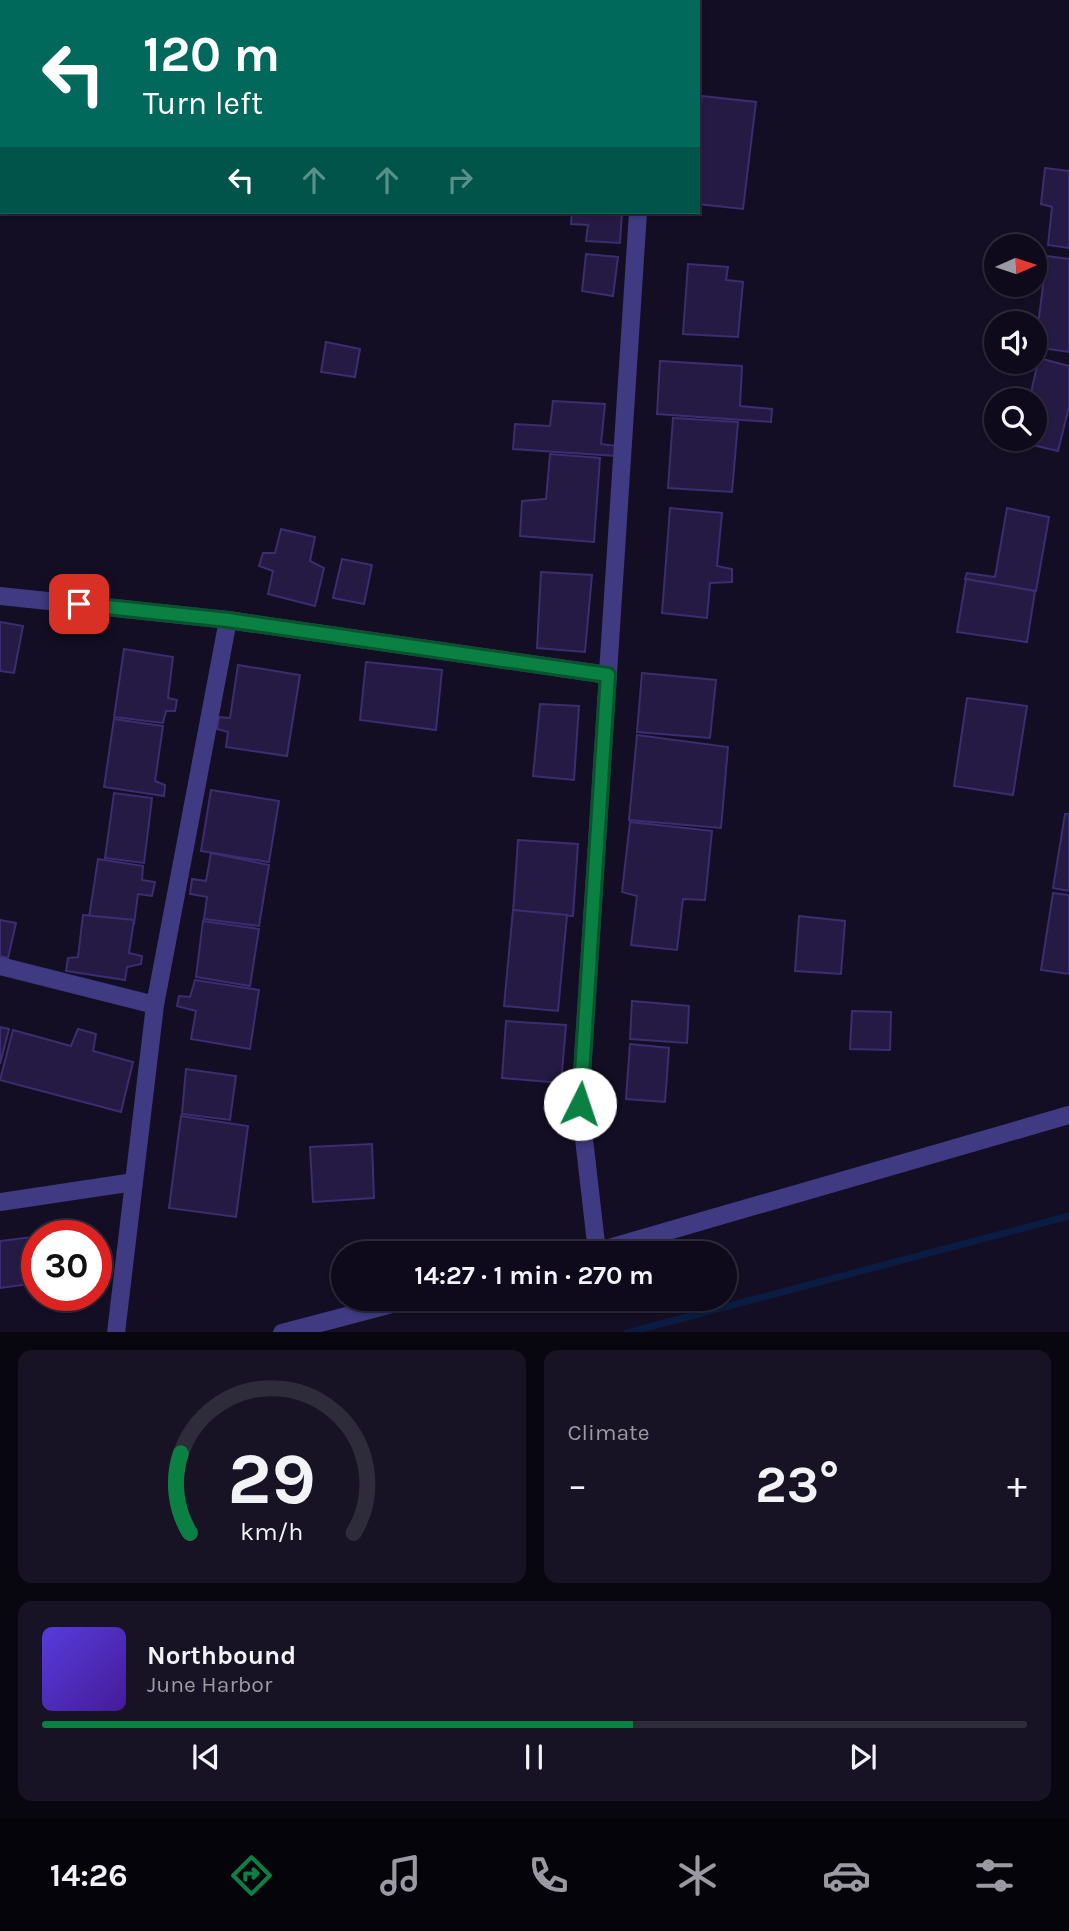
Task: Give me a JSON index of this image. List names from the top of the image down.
{
  "north": "right",
  "page": {
    "turn": ["120 m", "Turn left"],
    "limit": "30",
    "trip": "14:27 · 1 min · 270 m",
    "tile": "Climate",
    "heat": ["−", "23°", "+"],
    "song": ["Northbound", "June Harbor"],
    "tabs": "14:26",
    "gauge": ["29", "km/h"]
  }
}
